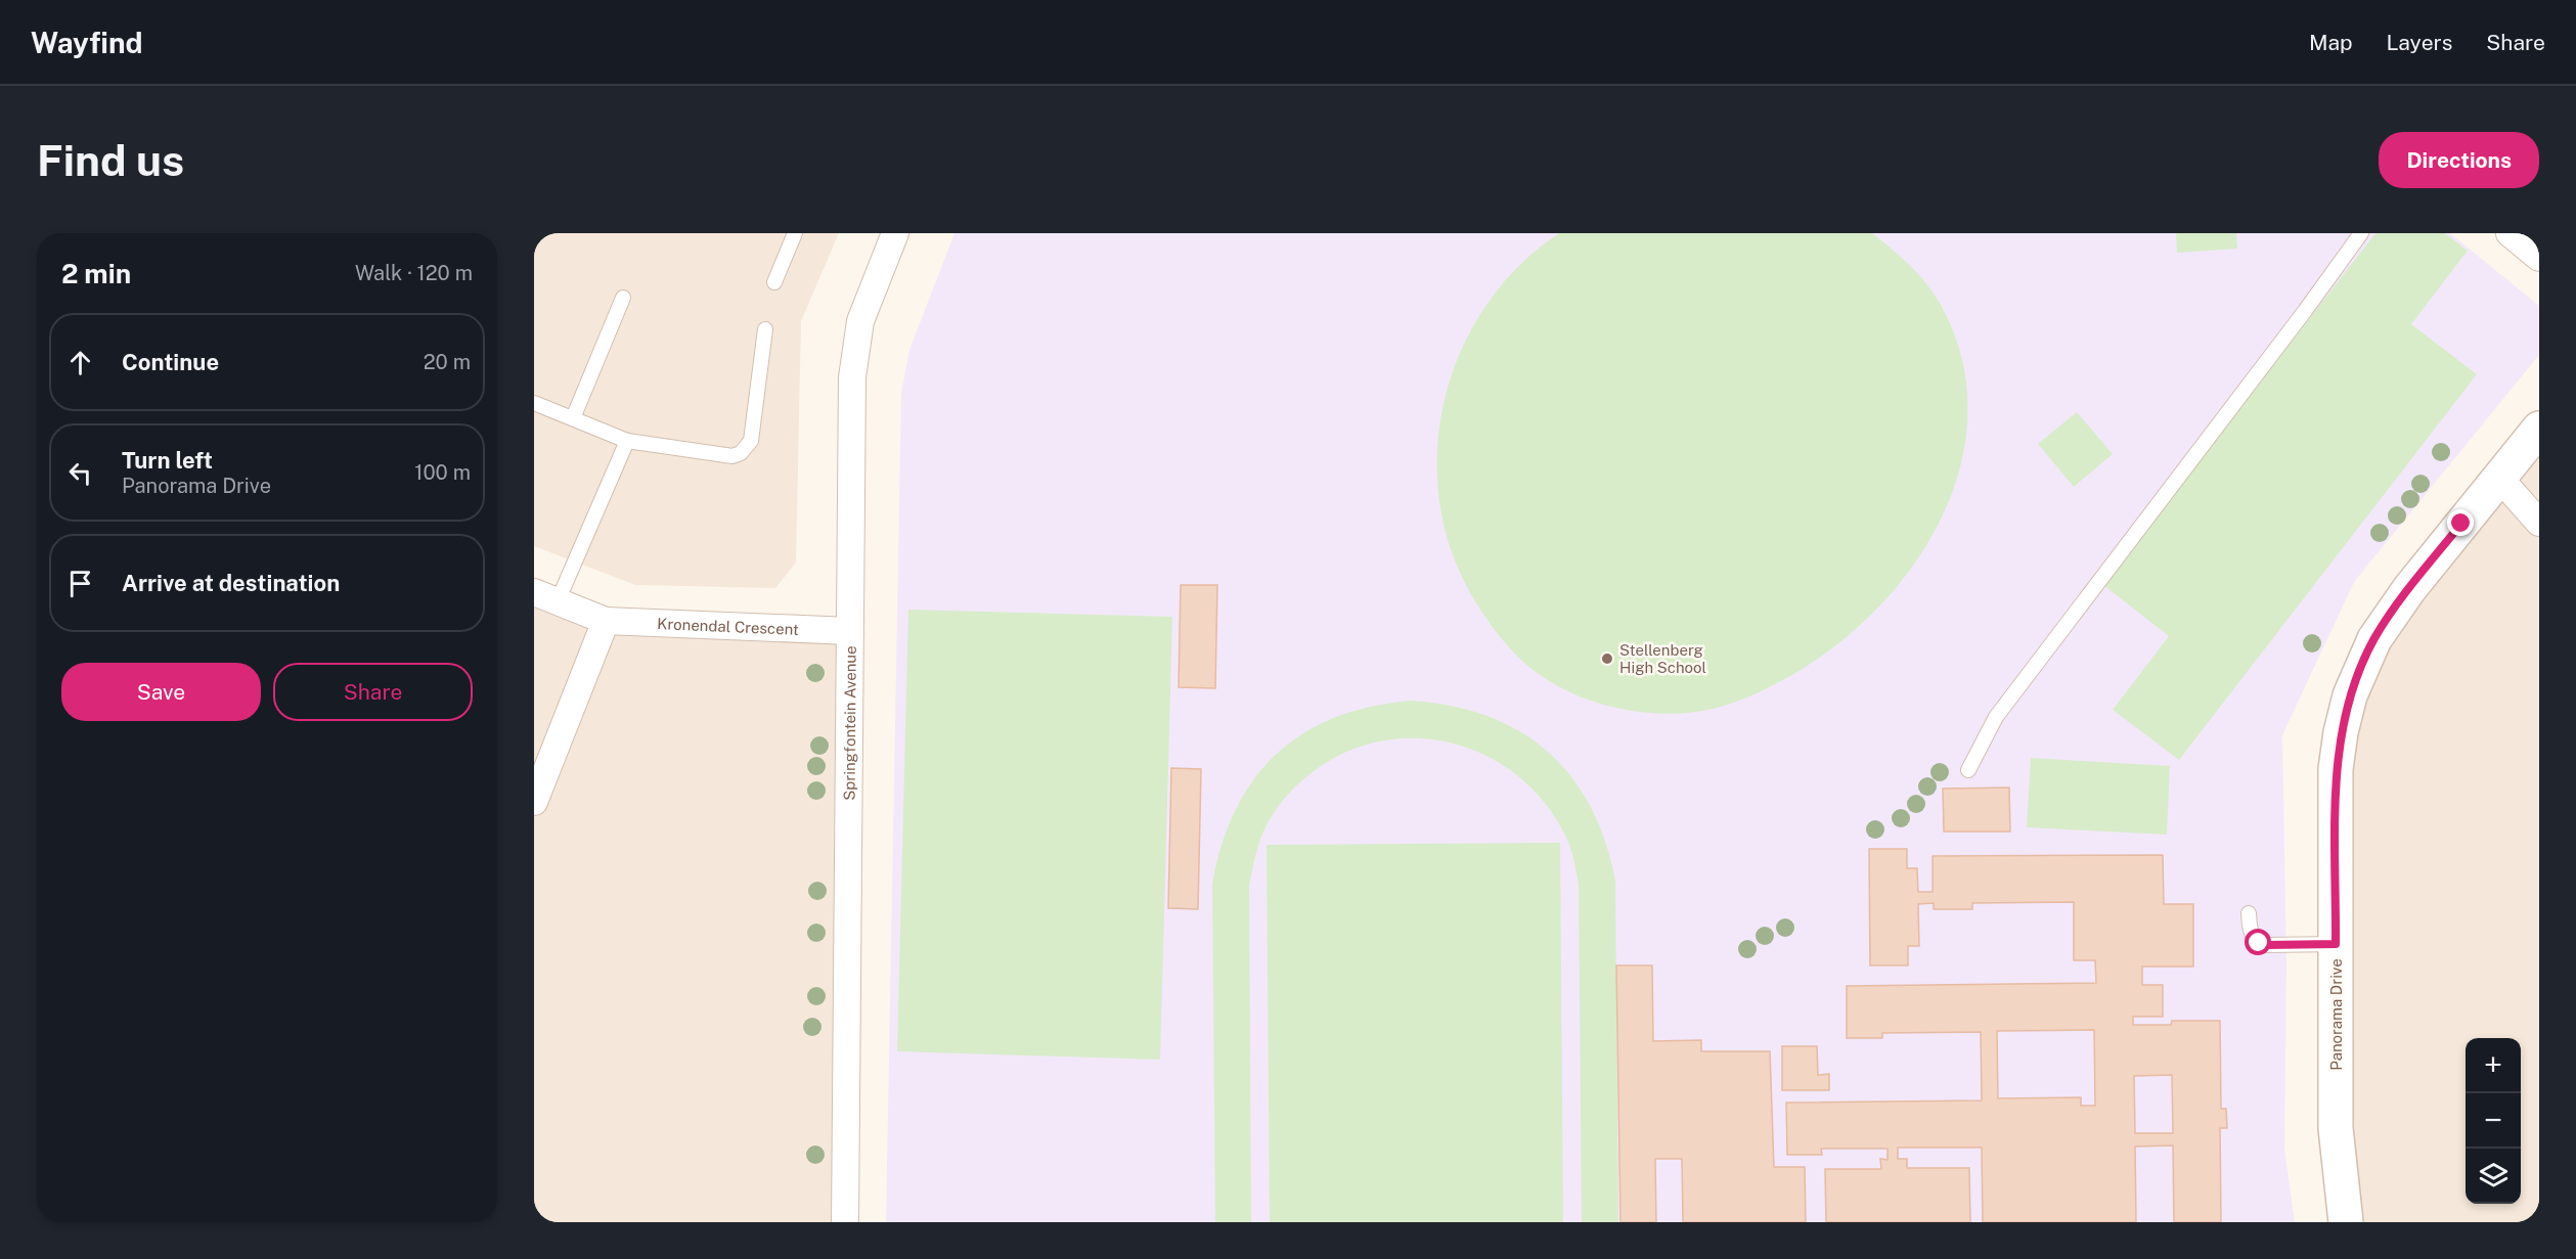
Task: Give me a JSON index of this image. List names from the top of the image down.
{
  "streets": {
    "street": ["Kronendal Crescent", "Springfontein Avenue", "Panorama Drive"]
  },
  "crossings": [
    ["Kronendal Crescent", "Springfontein Avenue"]
  ],
  "places": ["Stellenberg High School"],
  "page": {
    "header": "Wayfind",
    "nav": ["Map", "Layers", "Share"],
    "buttons": [
      "Directions",
      ["Save", "Share"]
    ],
    "title": "Find us",
    "heading": ["2 min", "Walk · 120 m"],
    "list": [
      ["Continue", "20 m"],
      ["Turn left", "Panorama Drive", "100 m"],
      "Arrive at destination"
    ],
    "map_buttons": ["+", "−"]
  }
}
